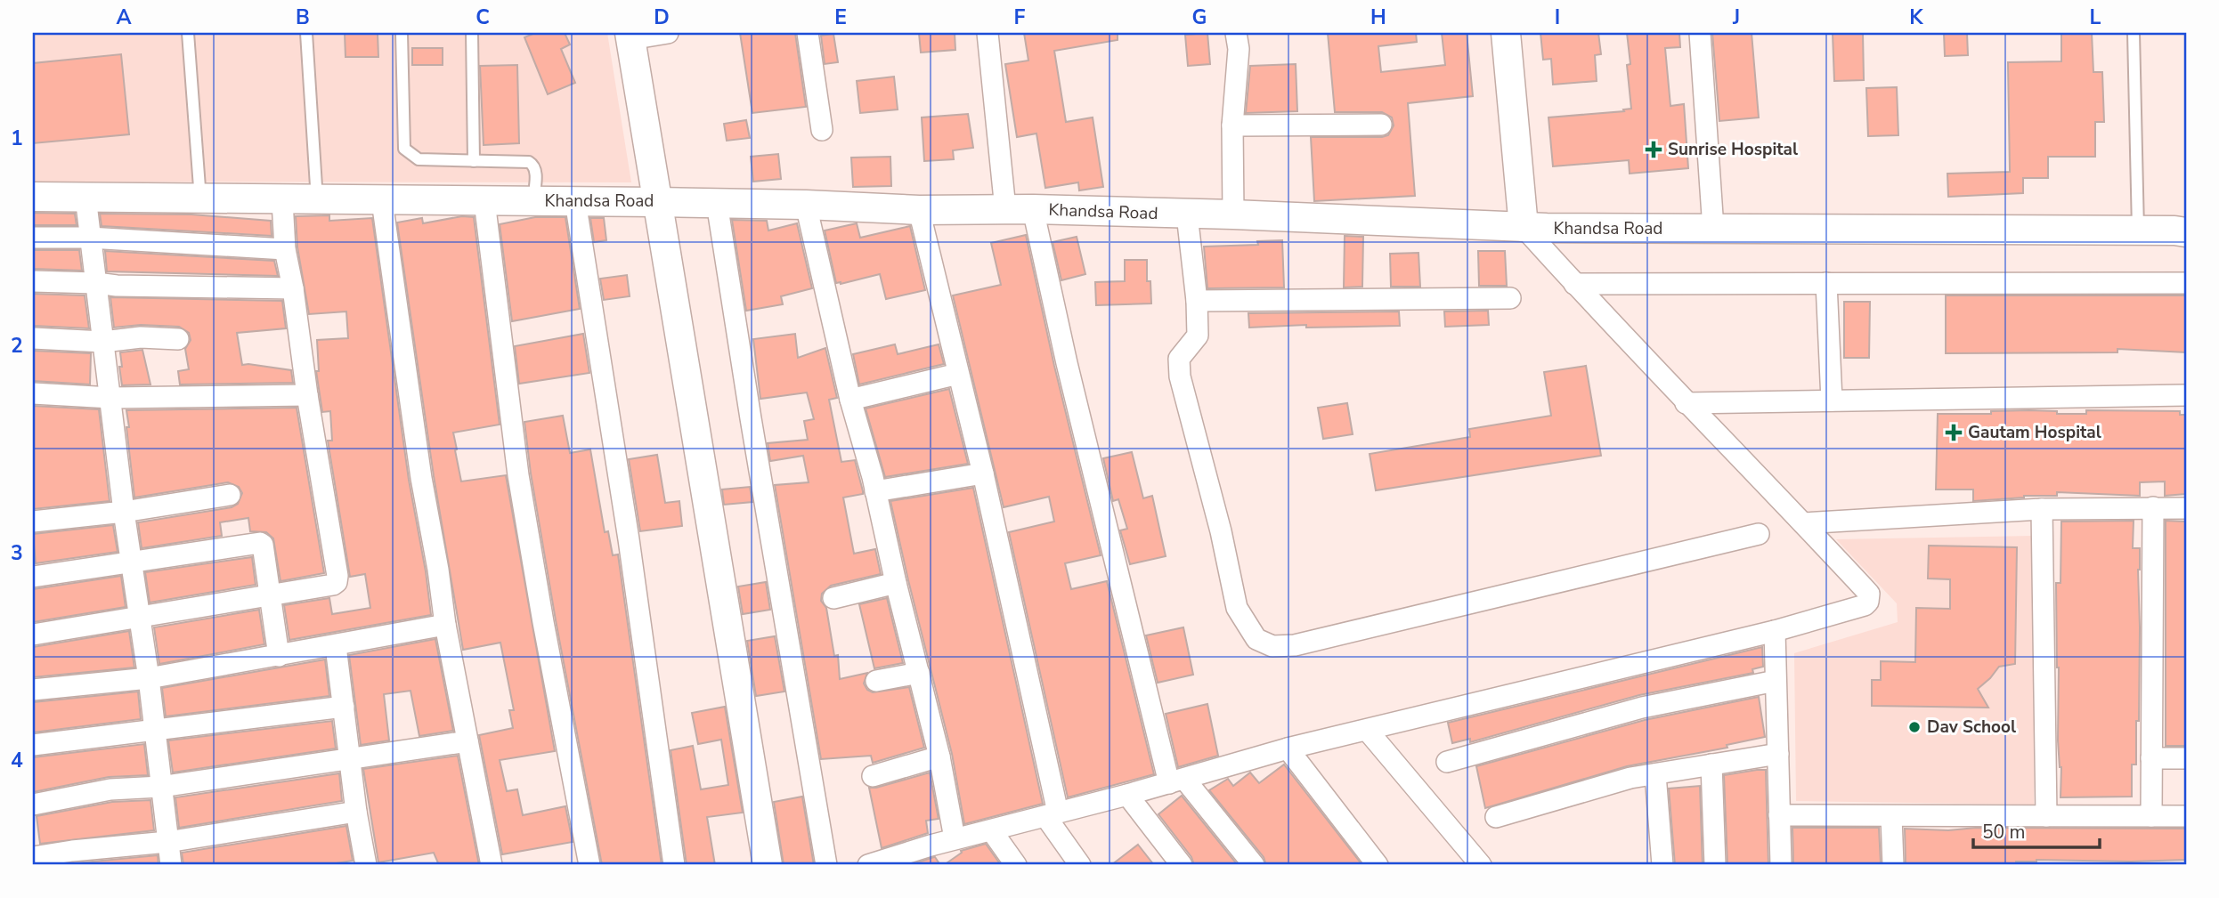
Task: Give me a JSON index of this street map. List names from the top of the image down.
{
  "streets": {
    "street": ["Khandsa Road"]
  },
  "places": {
    "health": ["Sunrise Hospital", "Gautam Hospital"],
    "other": ["Dav School"]
  },
  "scale_bar": "50 m",
  "grid": {
    "columns": [
      "A",
      "B",
      "C",
      "D",
      "E",
      "F",
      "G",
      "H",
      "I",
      "J",
      "K",
      "L"
    ],
    "rows": [
      "1",
      "2",
      "3",
      "4"
    ]
  }
}
